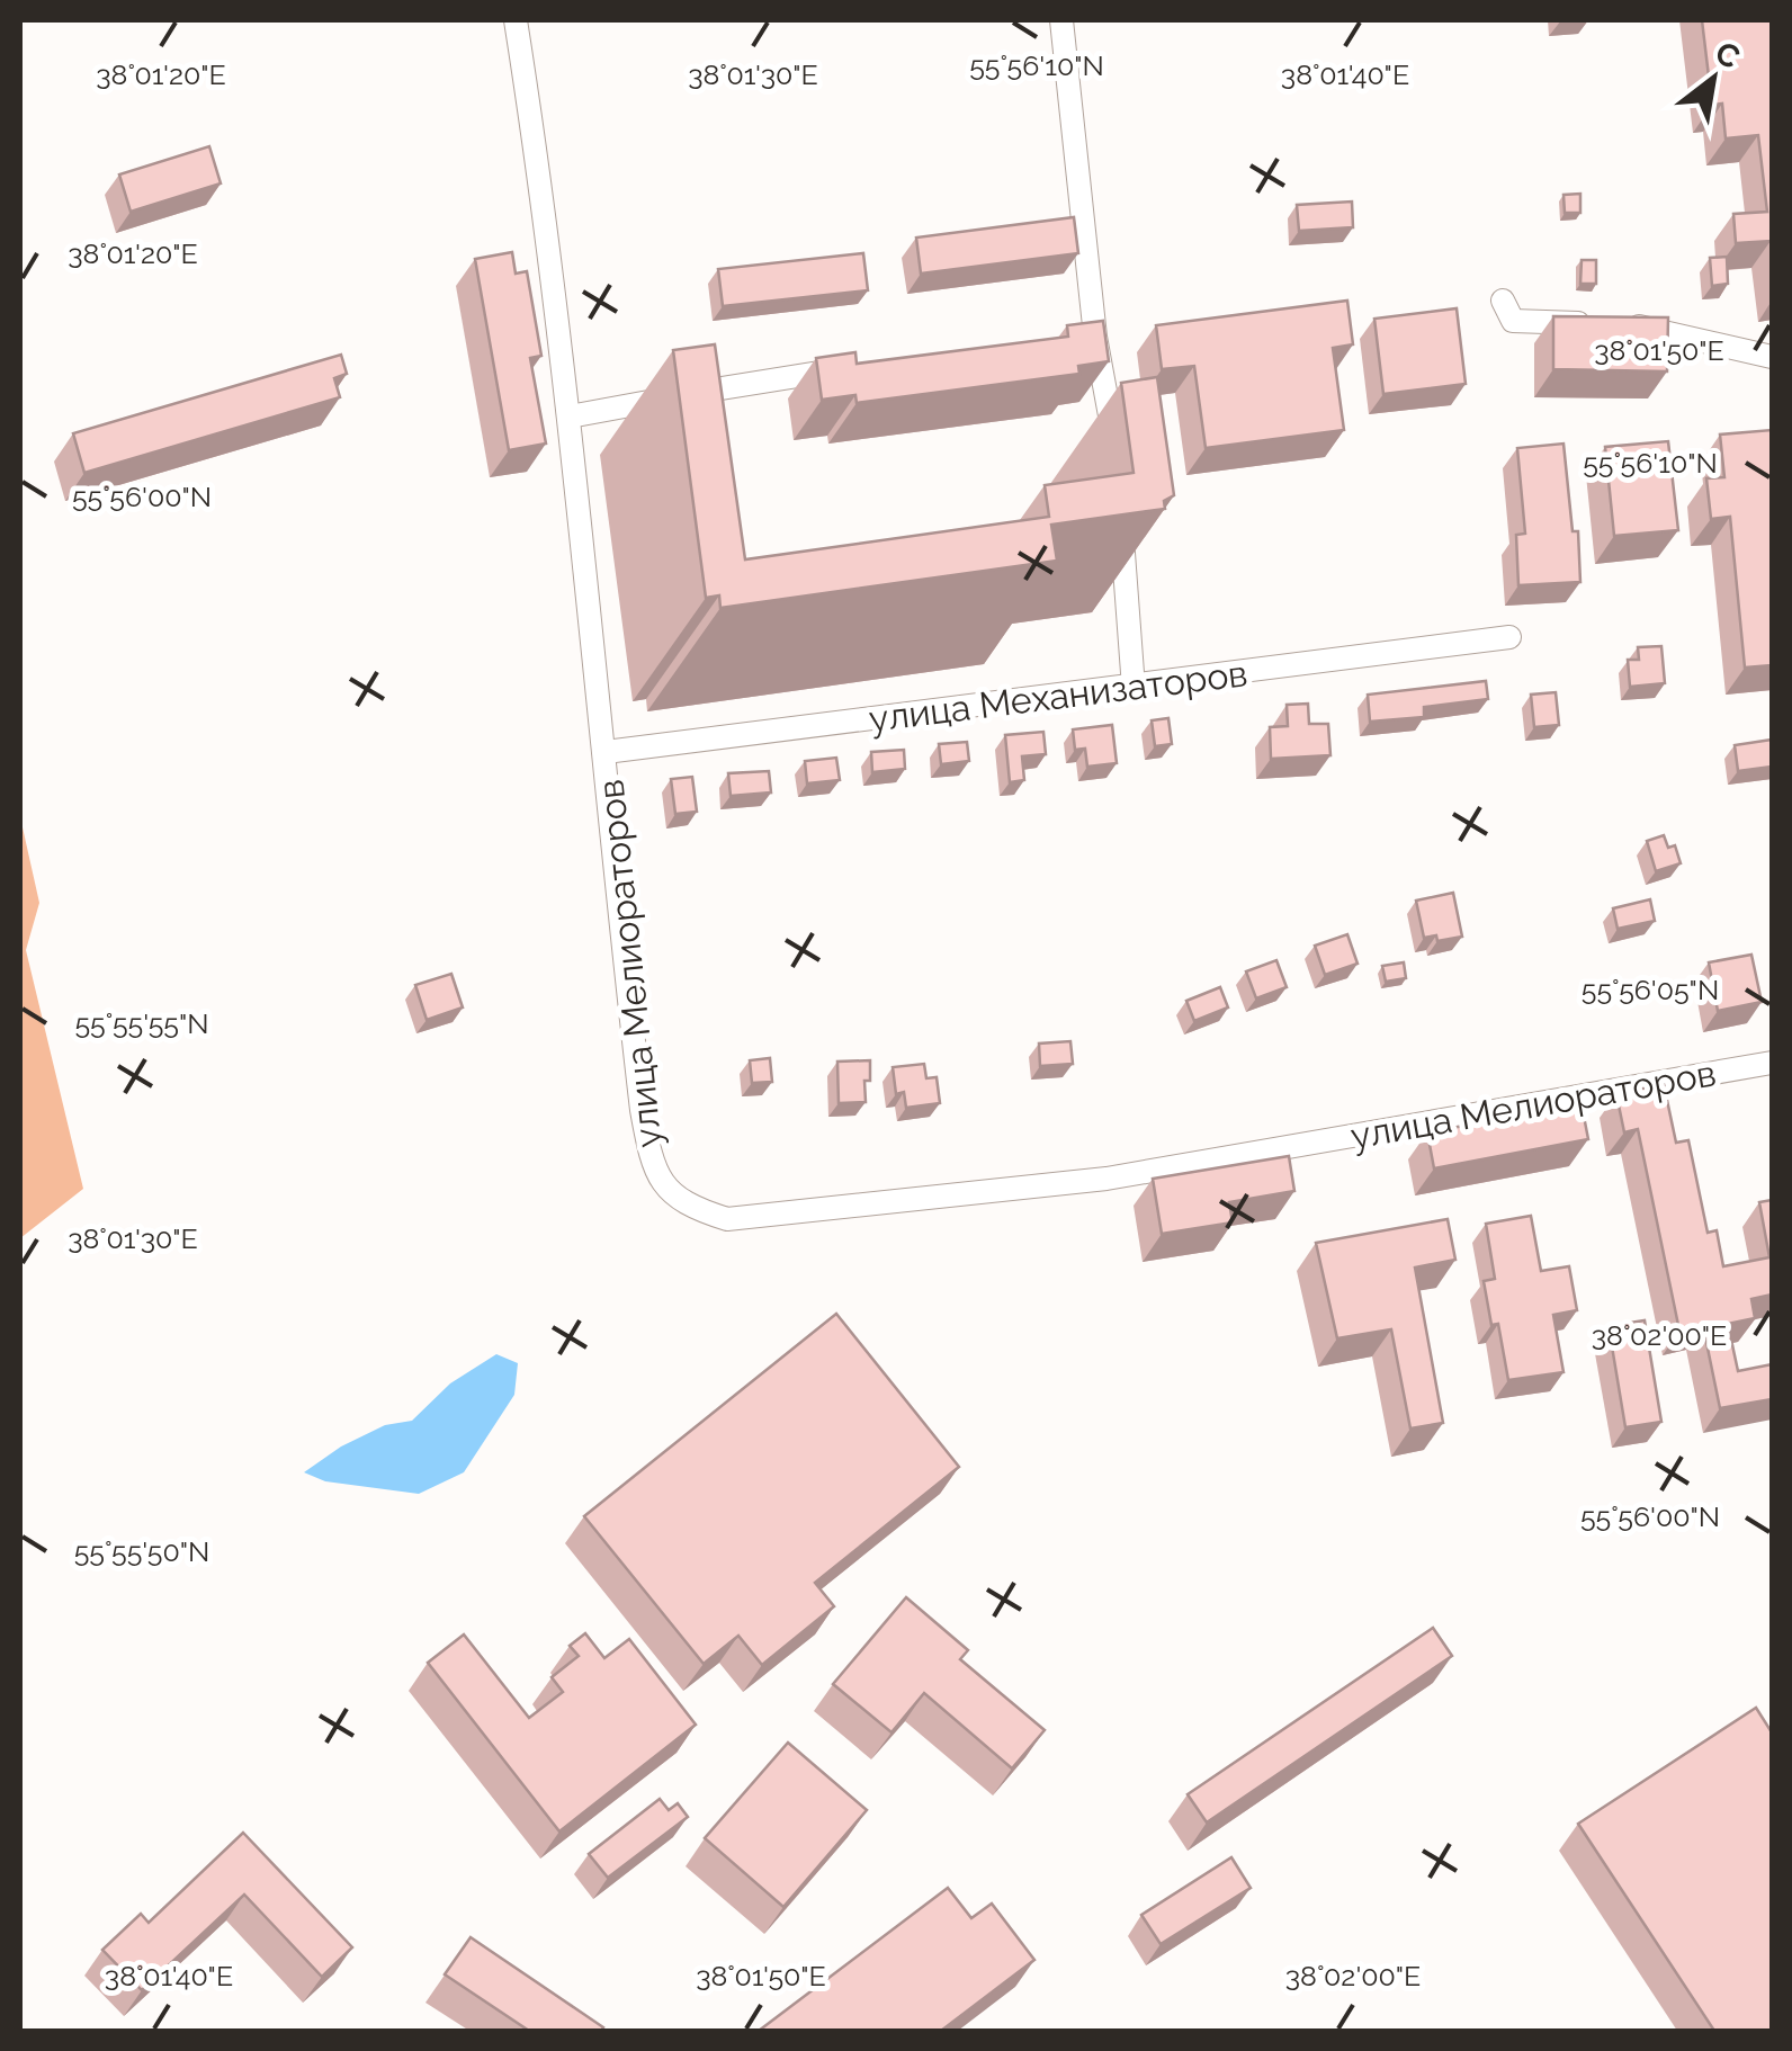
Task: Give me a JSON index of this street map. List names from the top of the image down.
{
  "streets": {
    "street": ["улица Механизаторов", "улица Мелиораторов"]
  },
  "crossings": [
    ["улица Механизаторов", "улица Мелиораторов"]
  ],
  "north": "top right",
  "coordinates": [
    "55°56'10\"N",
    "38°01'30\"E",
    "38°01'20\"E",
    "38°01'40\"E",
    "38°01'50\"E",
    "55°56'00\"N",
    "55°56'05\"N",
    "55°55'55\"N",
    "38°02'00\"E",
    "55°55'50\"N"
  ]
}
